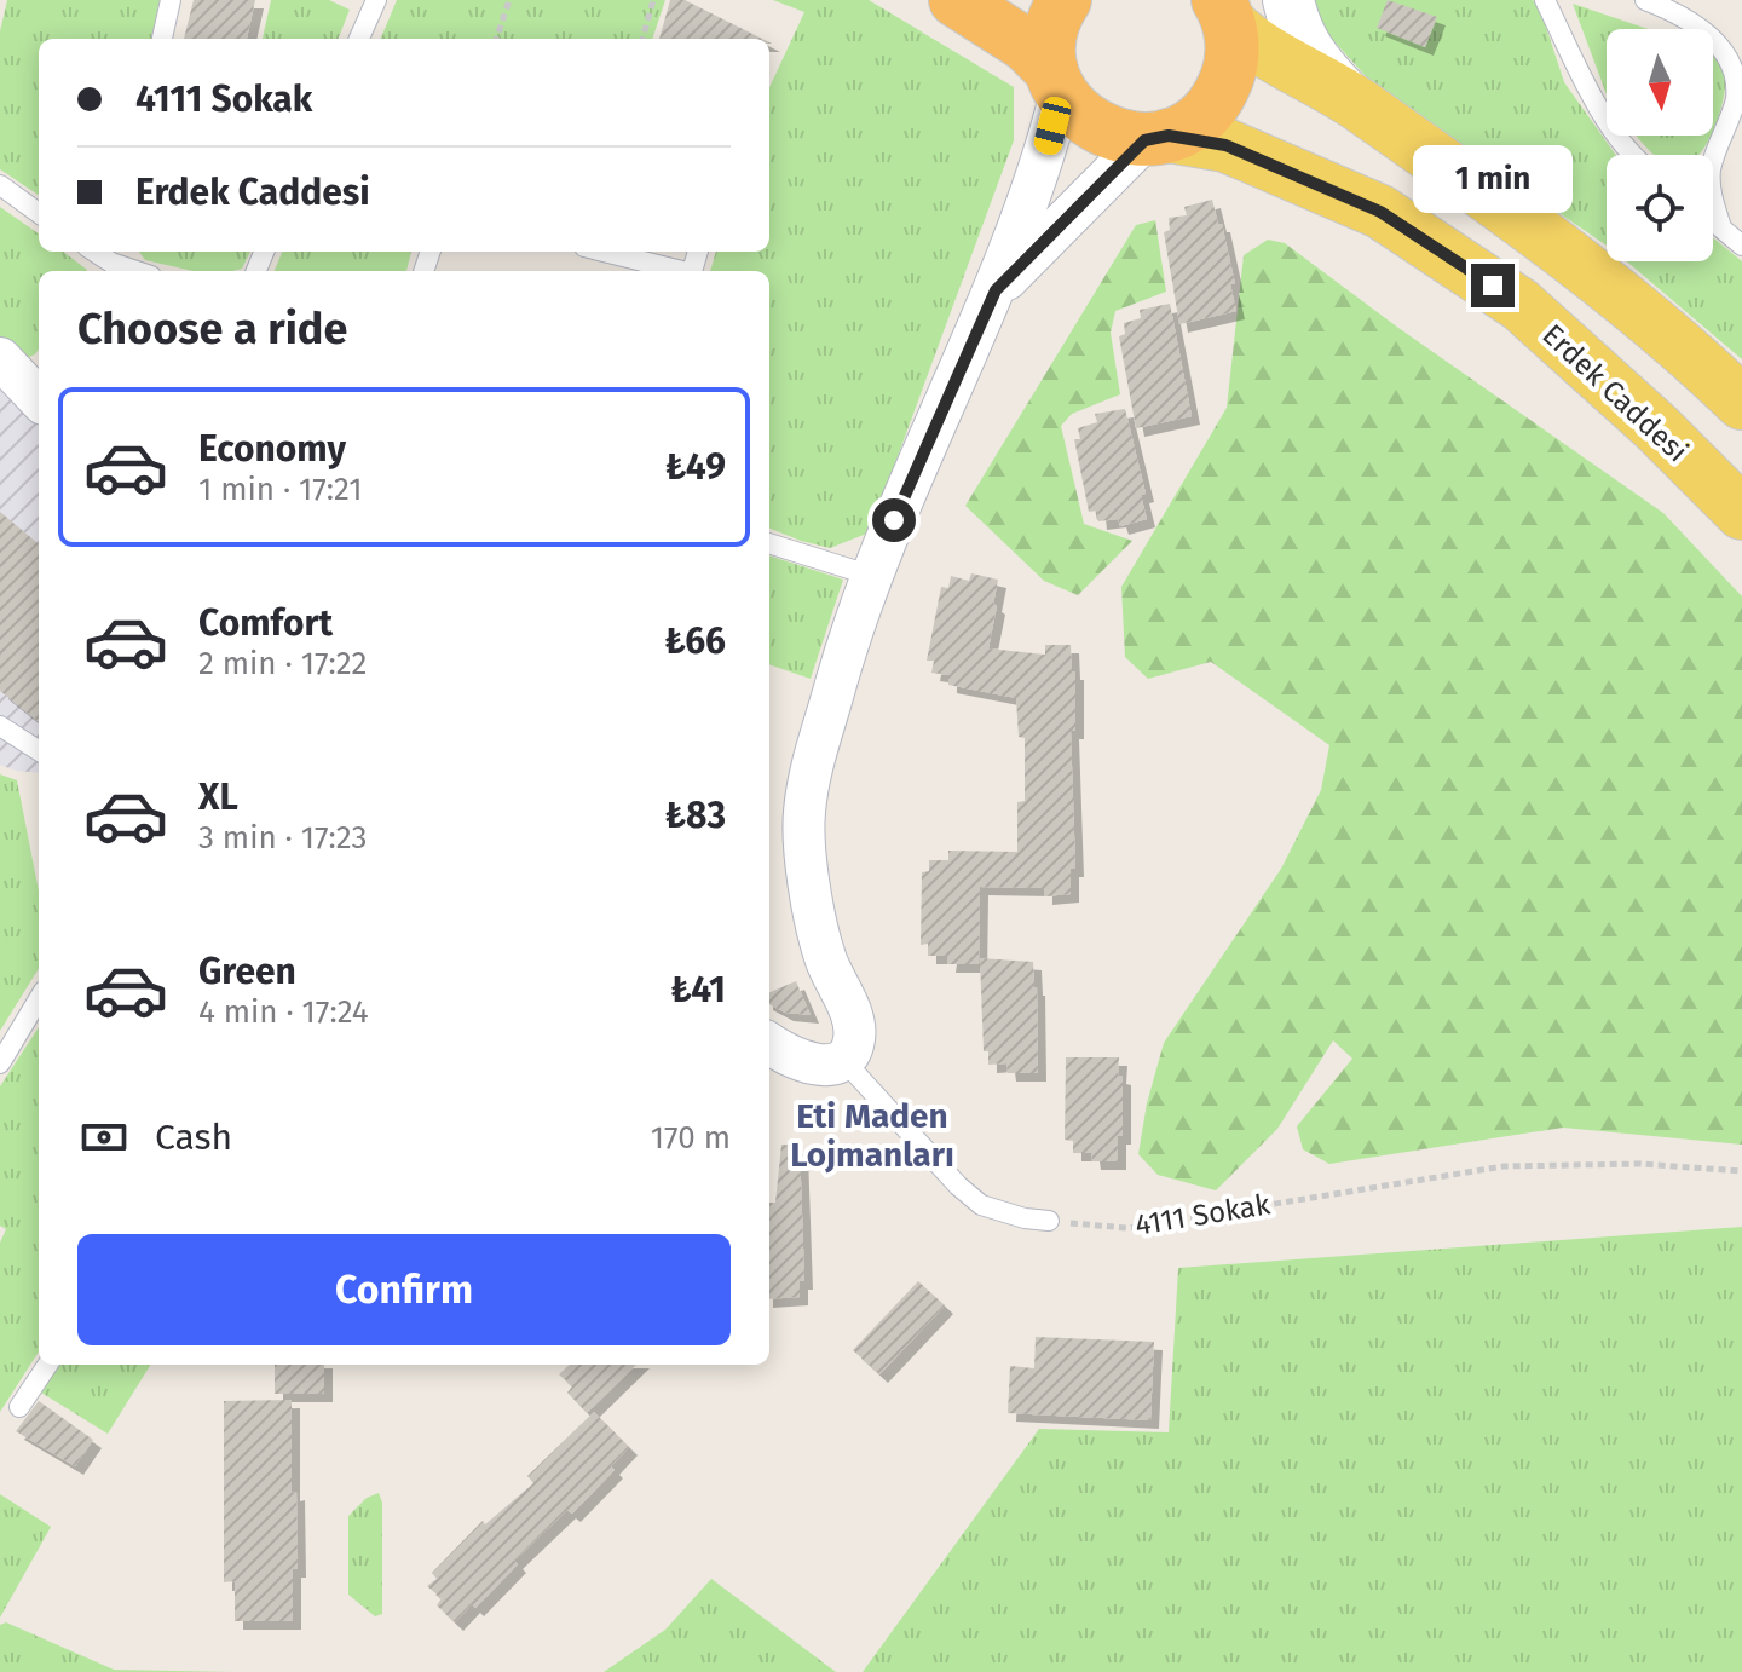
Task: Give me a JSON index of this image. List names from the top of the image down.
{
  "streets": {
    "main road": ["Erdek Caddesi"],
    "path": ["4111 Sokak"]
  },
  "districts": ["Eti Maden Lojmanları"],
  "north": "bottom",
  "page": {
    "banner": ["4111 Sokak", "Erdek Caddesi"],
    "bubble": "1 min",
    "heading": "Choose a ride",
    "list": [
      {
        "name": "Economy",
        "note": "1 min · 17:21",
        "value": "₺49"
      },
      {
        "name": "Comfort",
        "note": "2 min · 17:22",
        "value": "₺66"
      },
      {
        "name": "XL",
        "note": "3 min · 17:23",
        "value": "₺83"
      },
      {
        "name": "Green",
        "note": "4 min · 17:24",
        "value": "₺41"
      }
    ],
    "pay": ["Cash", "170 m"],
    "buttons": "Confirm"
  }
}
